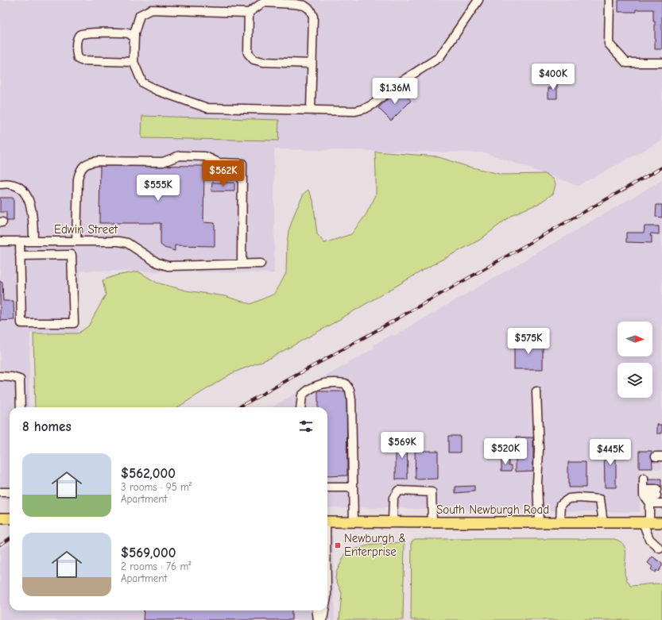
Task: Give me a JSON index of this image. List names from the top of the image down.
{
  "streets": {
    "main road": ["South Newburgh Road"],
    "street": ["Edwin Street"]
  },
  "places": {
    "transit": ["Newburgh & Enterprise"]
  },
  "north": "right",
  "page": {
    "price": [
      "$400K",
      "$1.36M",
      "$562K",
      "$555K",
      "$575K",
      "$569K",
      "$520K",
      "$445K"
    ],
    "heading": "8 homes",
    "list": [
      {
        "name": "$562,000",
        "note": "3 rooms · 95 m² · Apartment"
      },
      {
        "name": "$569,000",
        "note": "2 rooms · 76 m² · Apartment"
      }
    ]
  }
}
